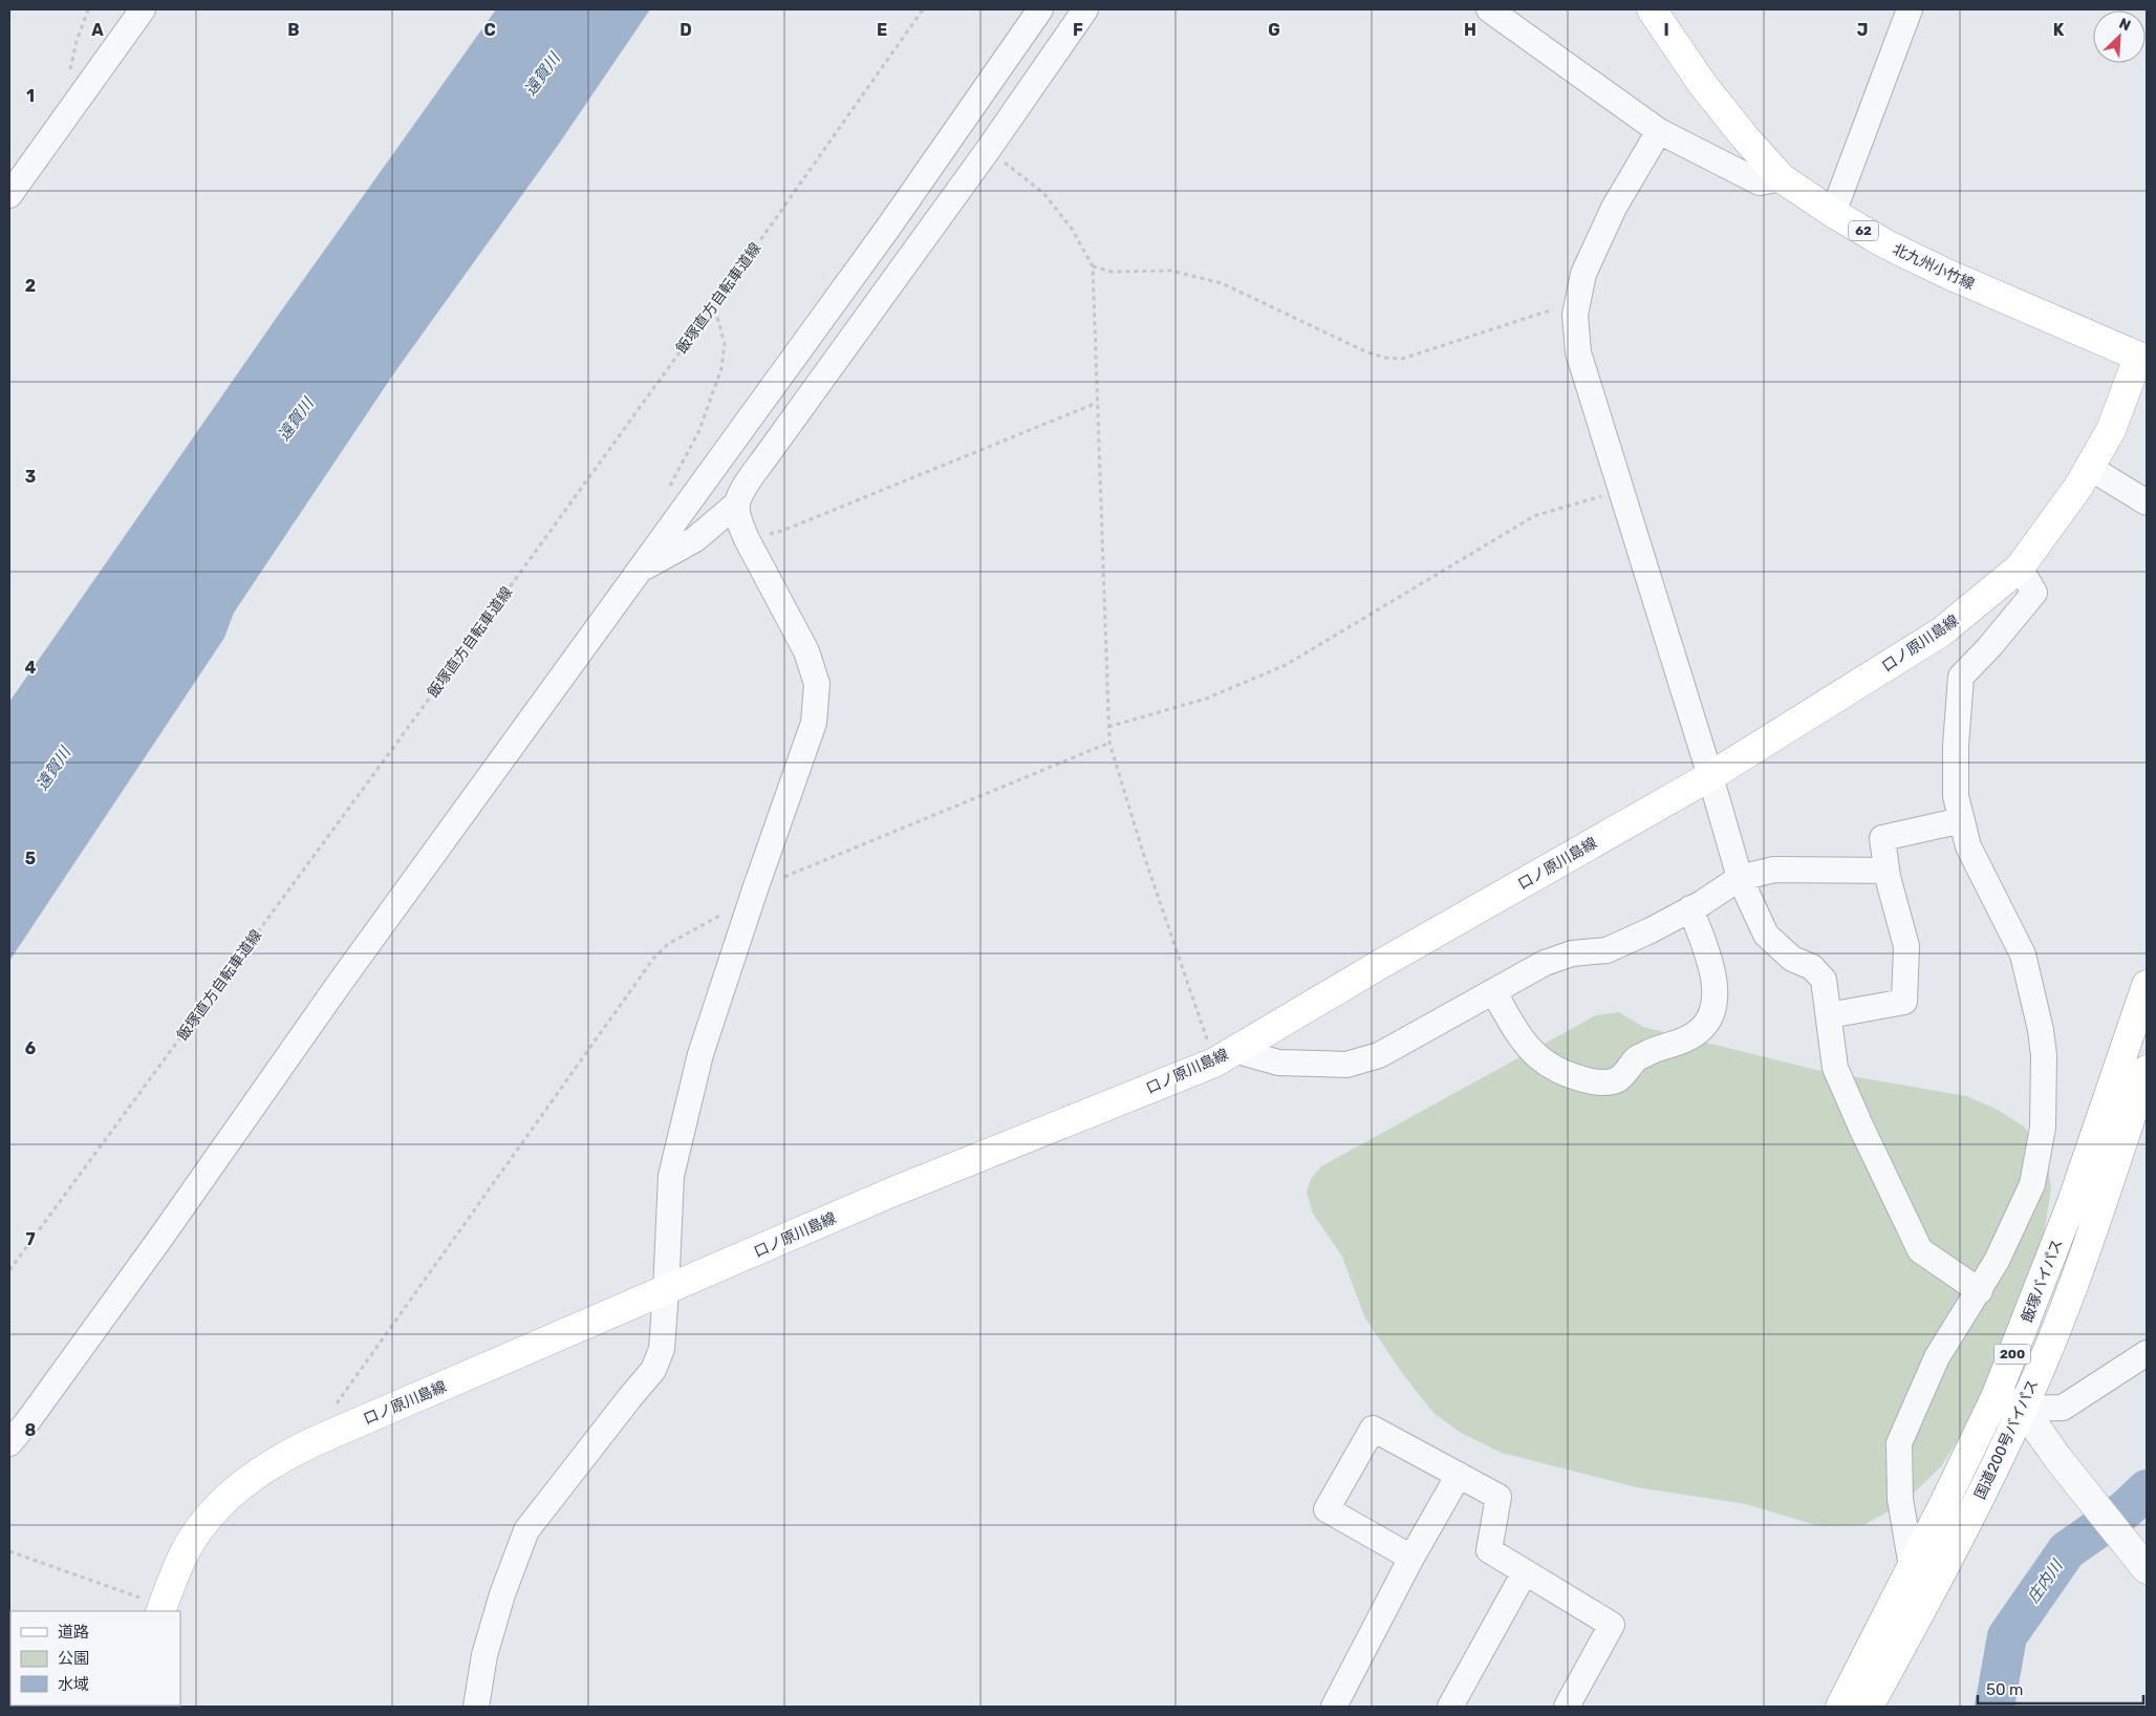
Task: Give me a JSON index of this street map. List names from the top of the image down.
{
  "streets": {
    "main road": [
      "62",
      "北九州小竹線",
      "口ノ原川島線",
      "飯塚バイパス",
      "200",
      "国道200号バイパス"
    ],
    "path": ["飯塚直方自転車道線"]
  },
  "crossings": [
    ["北九州小竹線", "口ノ原川島線"]
  ],
  "water": ["遠賀川", "庄内川"],
  "legend": ["道路", "公園", "水域"],
  "scale_bar": "50 m",
  "north": "top right",
  "grid": {
    "columns": [
      "A",
      "B",
      "C",
      "D",
      "E",
      "F",
      "G",
      "H",
      "I",
      "J",
      "K"
    ],
    "rows": [
      "1",
      "2",
      "3",
      "4",
      "5",
      "6",
      "7",
      "8"
    ]
  }
}
